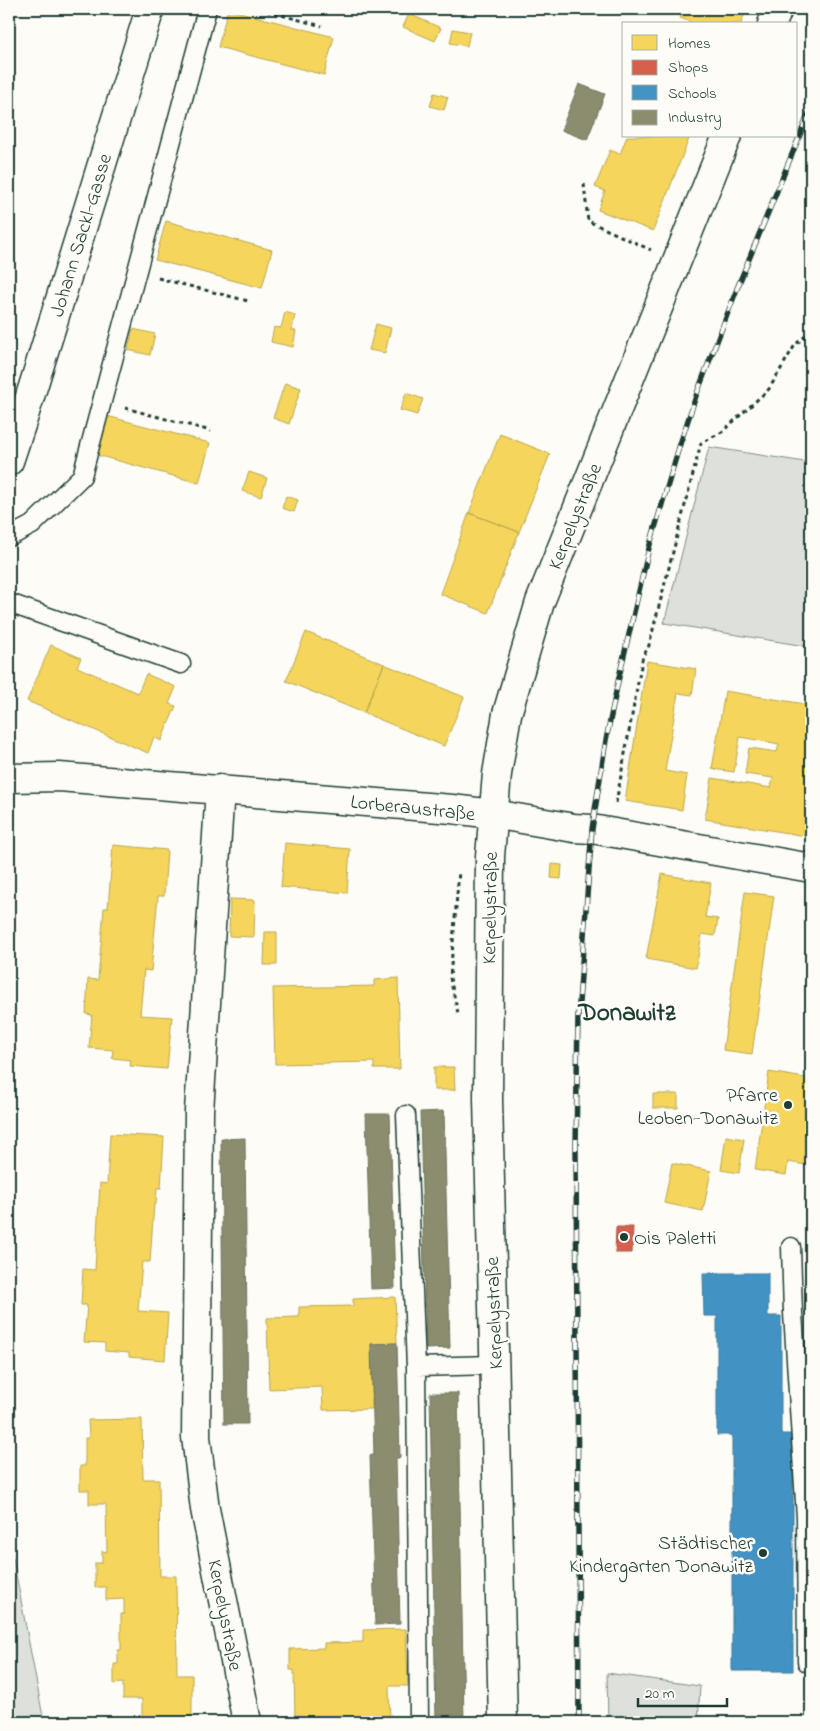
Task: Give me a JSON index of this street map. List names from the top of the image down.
{
  "streets": {
    "street": ["Johann Sackl-Gasse", "Kerpelystraße", "Lorberaustraße"]
  },
  "crossings": [
    ["Kerpelystraße", "Lorberaustraße"]
  ],
  "districts": ["Donawitz"],
  "places": ["Pfarre Leoben-Donawitz", "Ois Paletti", "Städtischer Kindergarten Donawitz"],
  "legend": [
    "Homes",
    "Shops",
    "Schools",
    "Industry"
  ],
  "scale_bar": "20 m"
}
